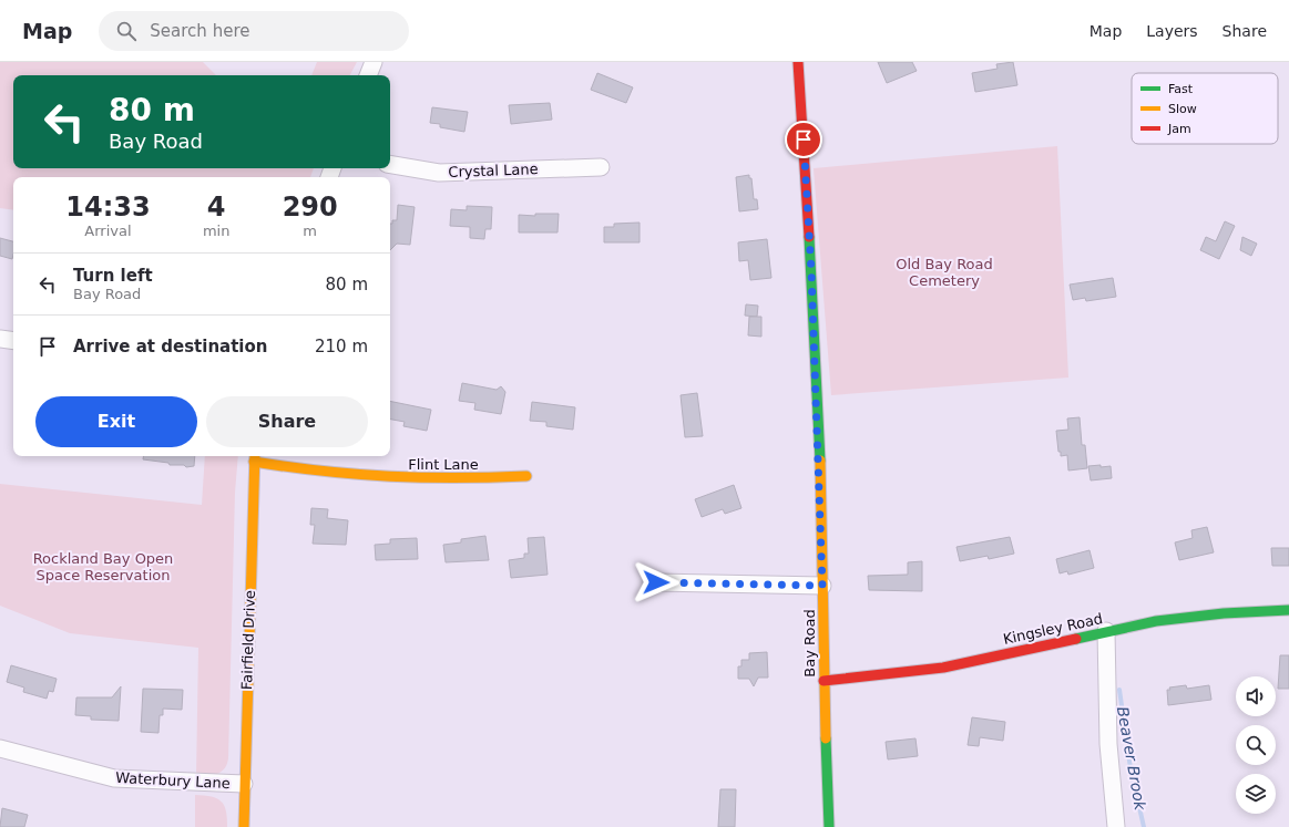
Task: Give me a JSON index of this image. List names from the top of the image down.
{
  "streets": {
    "street": [
      "Crystal Lane",
      "Flint Lane",
      "Kingsley Road",
      "Fairfield Drive",
      "Bay Road",
      "Waterbury Lane"
    ]
  },
  "crossings": [
    ["Flint Lane", "Fairfield Drive"],
    ["Kingsley Road", "Bay Road"],
    ["Fairfield Drive", "Waterbury Lane"]
  ],
  "water": ["Beaver Brook"],
  "parks": ["Old Bay Road Cemetery", "Rockland Bay Open Space Reservation"],
  "legend": ["Fast", "Slow", "Jam"],
  "page": {
    "header": "Map",
    "search": "Search here",
    "nav": ["Map", "Layers", "Share"],
    "turn": ["80 m", "Bay Road"],
    "eta": [
      "14:33",
      "Arrival",
      "4",
      "min",
      "290",
      "m"
    ],
    "list": [
      {
        "name": "Turn left",
        "note": "Bay Road",
        "value": "80 m"
      },
      {
        "name": "Arrive at destination",
        "value": "210 m"
      }
    ],
    "buttons": ["Exit", "Share"]
  }
}
